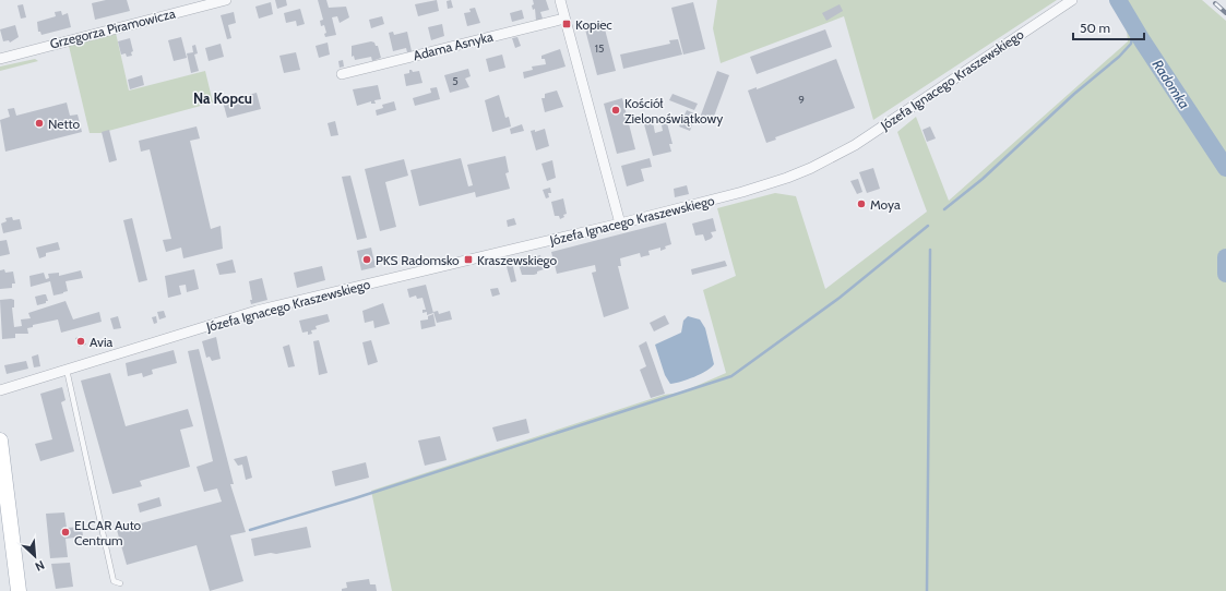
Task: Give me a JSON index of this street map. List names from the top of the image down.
{
  "streets": {
    "street": ["Grzegorza Piramowicza", "Adama Asnyka", "Józefa Ignacego Kraszewskiego"]
  },
  "districts": ["Na Kopcu"],
  "water": ["Radomka"],
  "places": {
    "transit": ["Kopiec", "Kraszewskiego"],
    "other": [
      "Kościół Zielonoświątkowy",
      "Netto",
      "Moya",
      "PKS Radomsko",
      "Avia",
      "ELCAR Auto Centrum"
    ]
  },
  "house_numbers": ["15", "5", "9"],
  "scale_bar": "50 m",
  "north": "bottom right"
}
